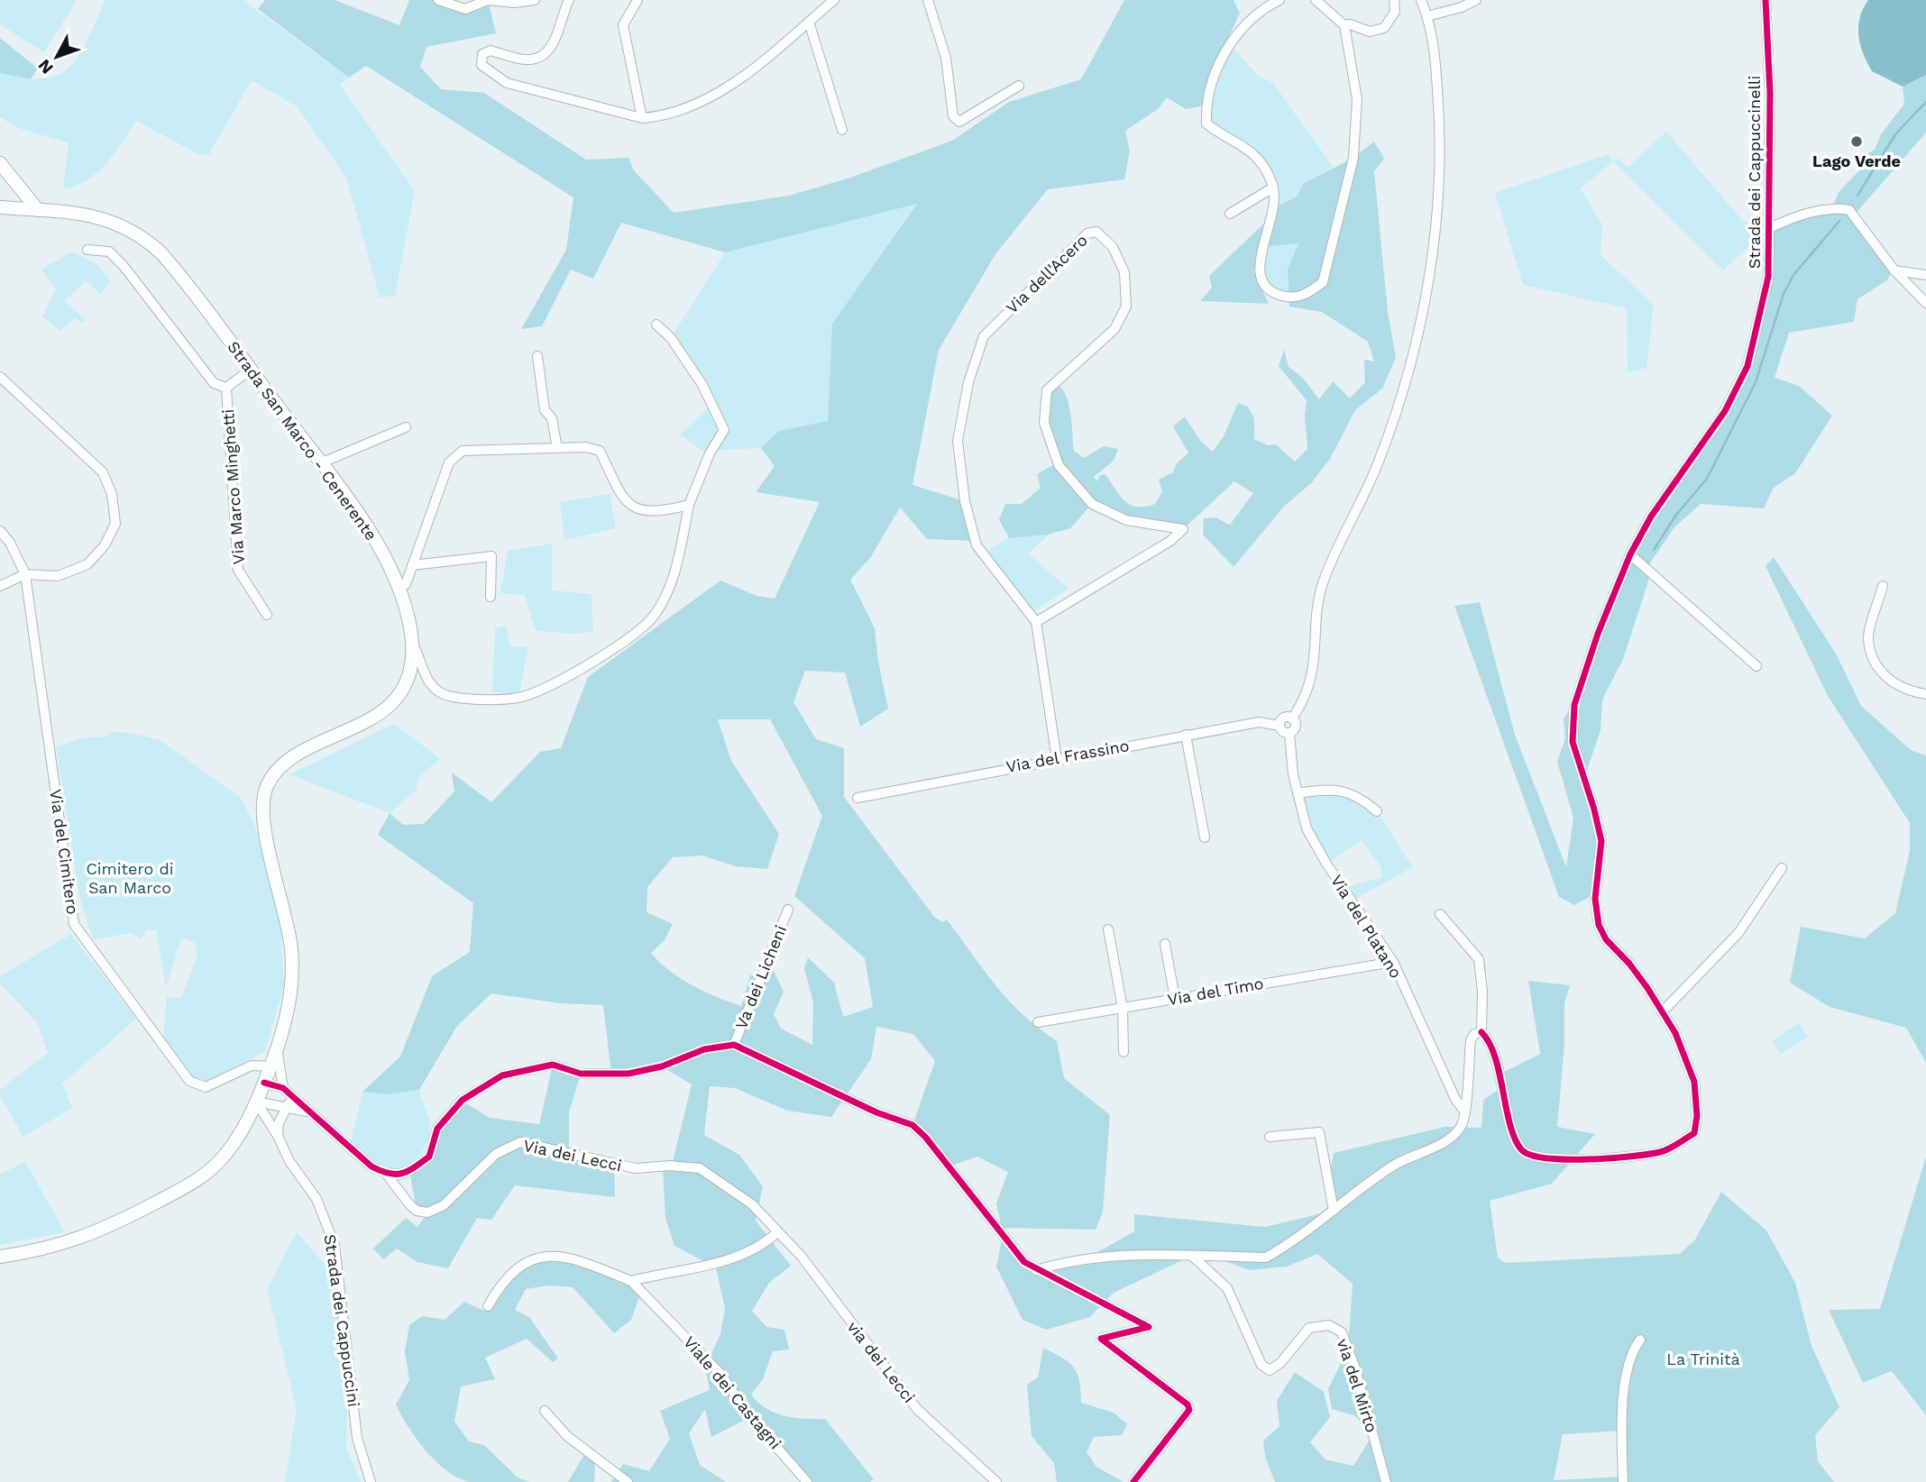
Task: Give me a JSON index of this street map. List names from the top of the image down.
{
  "streets": {
    "main road": ["Strada San Marco - Cenerente"],
    "street": [
      "Strada dei Cappuccinelli",
      "Via dell'Acero",
      "Via Marco Minghetti",
      "Via del Frassino",
      "Via del Cimitero",
      "Via del Platano",
      "Va dei Licheni",
      "Via del Timo",
      "Via dei Lecci",
      "Strada dei Cappuccini",
      "via dei Lecci",
      "via del Mirto",
      "Viale dei Castagni"
    ]
  },
  "crossings": [
    ["Via dell'Acero", "Via del Frassino"],
    ["Strada San Marco - Cenerente", "Via Marco Minghetti"],
    ["Strada San Marco - Cenerente", "Via del Cimitero"],
    ["Strada San Marco - Cenerente", "Strada dei Cappuccini"],
    ["Via del Frassino", "Via del Platano"],
    ["Via del Platano", "Via del Timo"],
    ["Via dei Lecci", "via dei Lecci"]
  ],
  "parks": ["Cimitero di San Marco", "La Trinità"],
  "places": ["Lago Verde"],
  "north": "bottom left"
}
